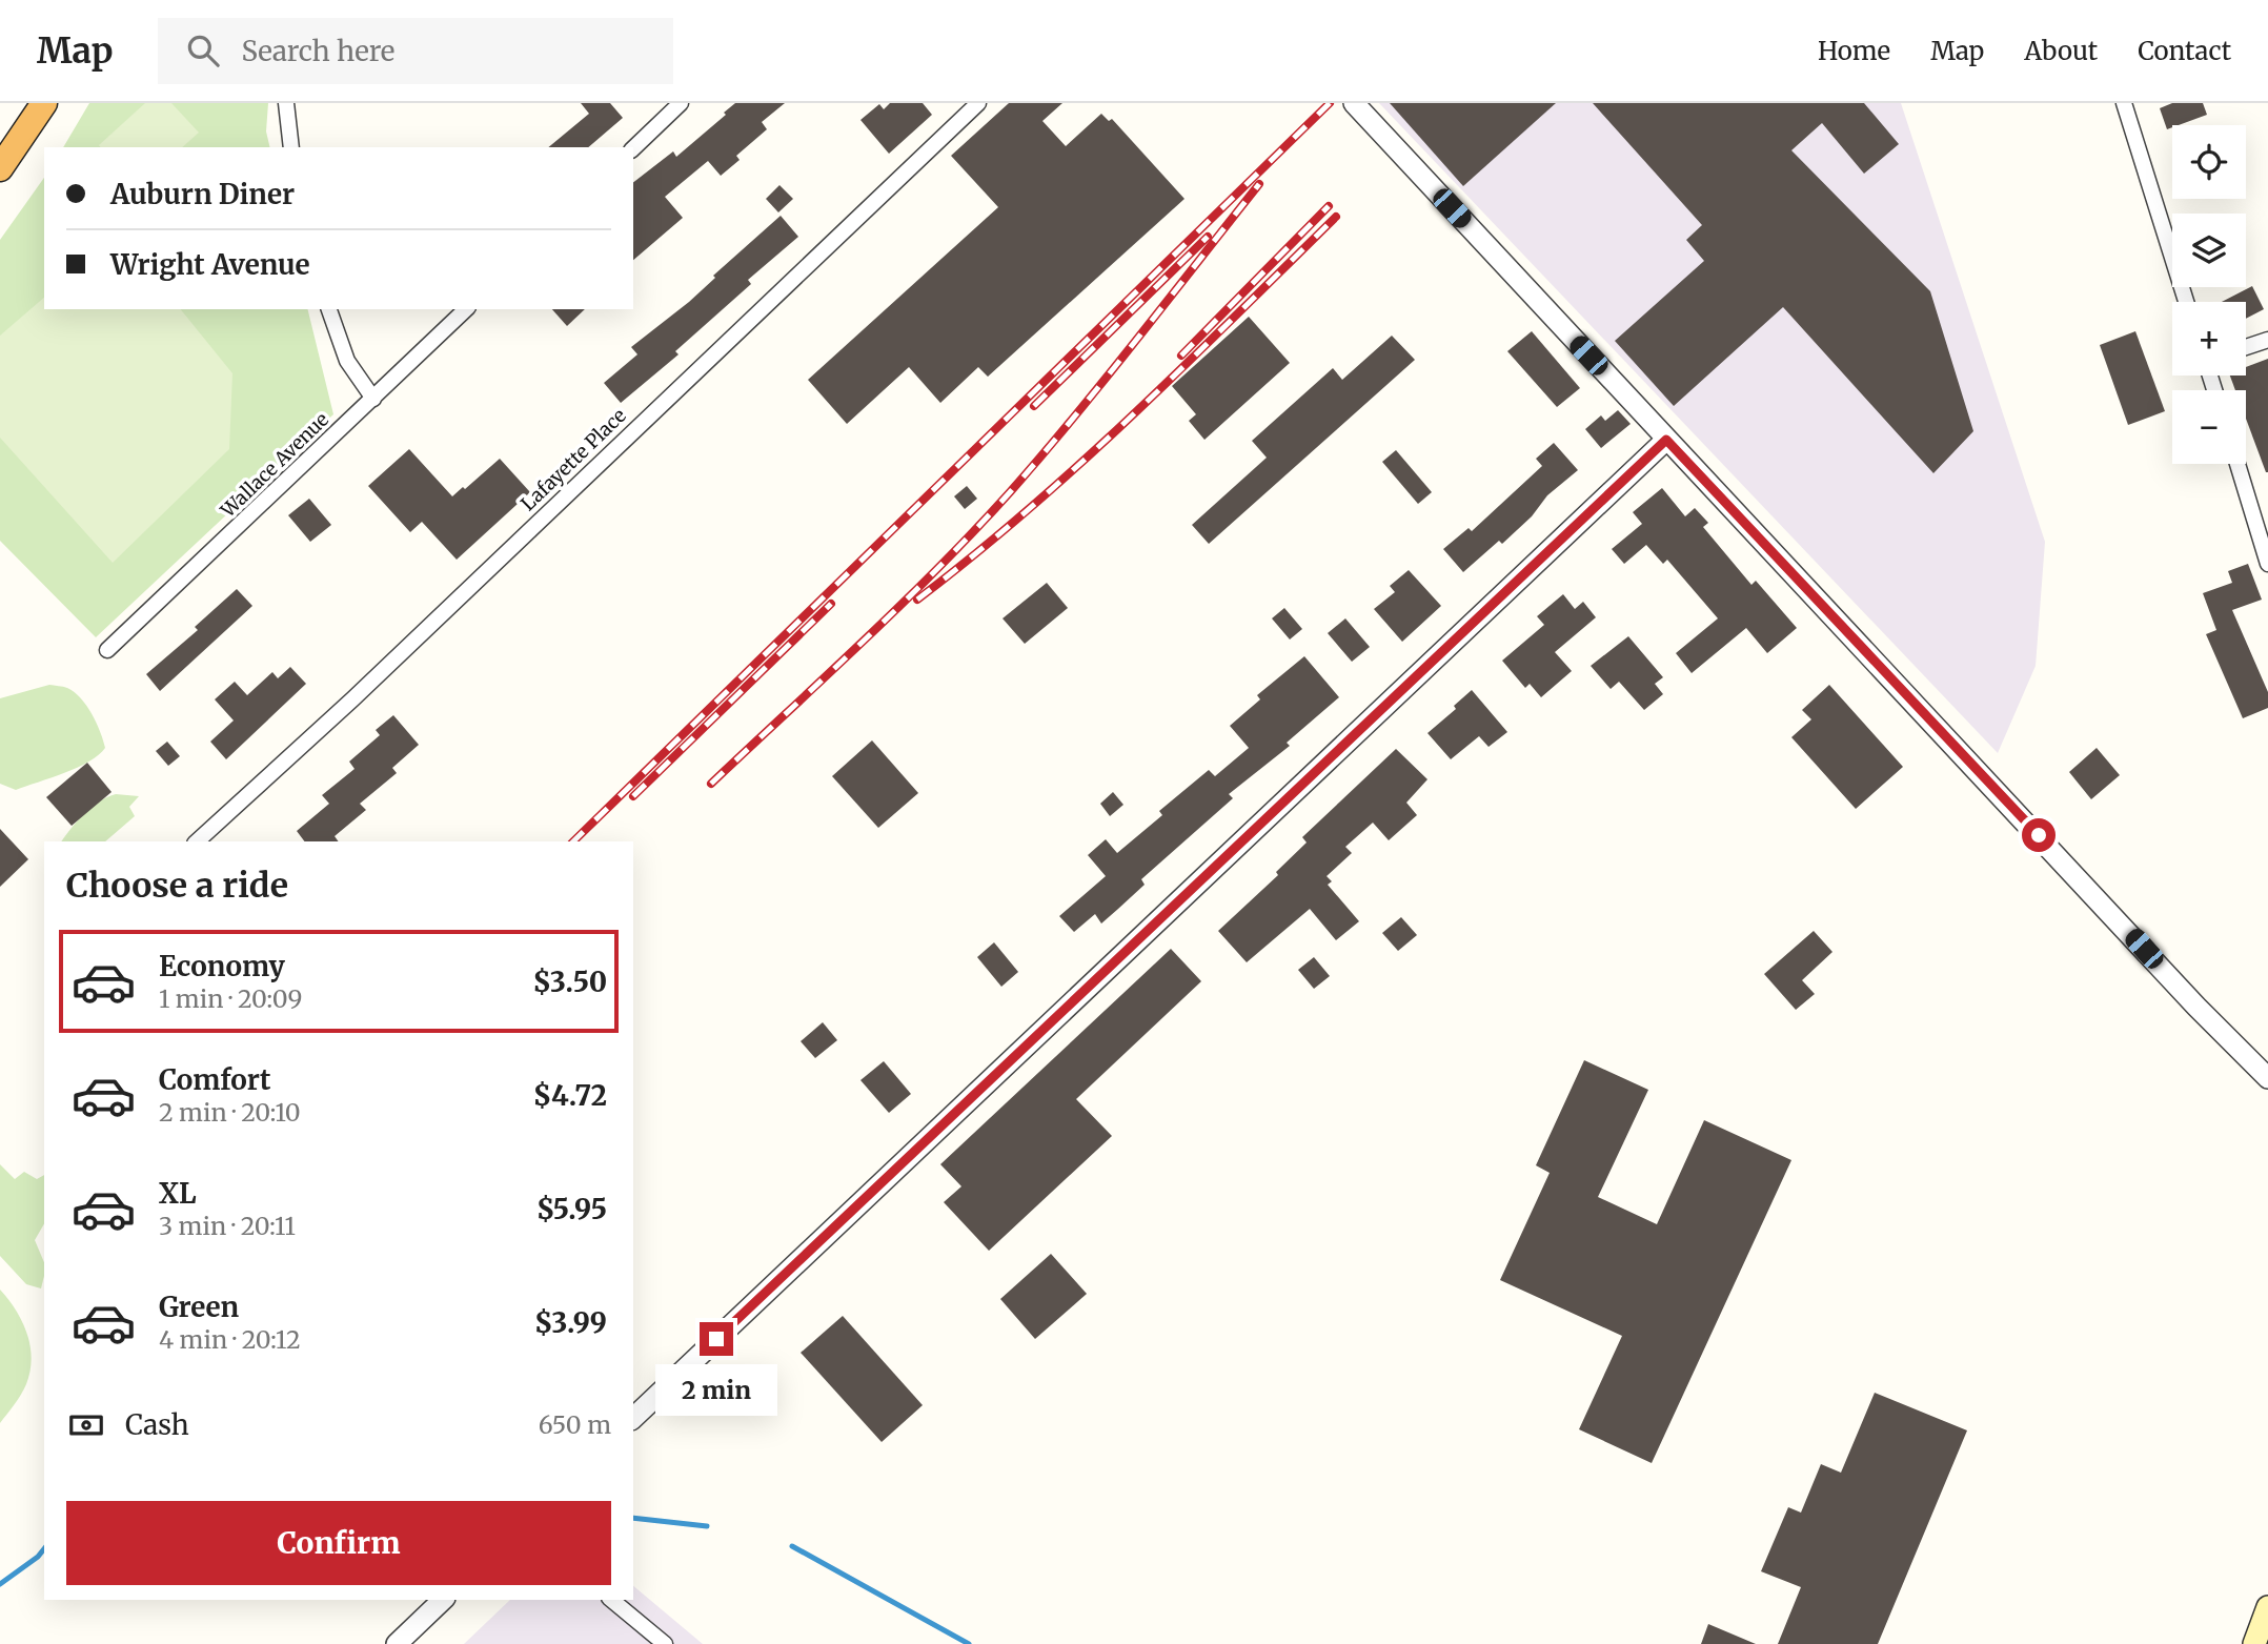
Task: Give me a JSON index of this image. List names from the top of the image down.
{
  "streets": {
    "street": ["Lafayette Place", "Wallace Avenue"]
  },
  "page": {
    "header": "Map",
    "search": "Search here",
    "nav": [
      "Home",
      "Map",
      "About",
      "Contact"
    ],
    "map_buttons": ["+", "−"],
    "banner": ["Auburn Diner", "Wright Avenue"],
    "heading": "Choose a ride",
    "list": [
      {
        "name": "Economy",
        "note": "1 min · 20:09",
        "value": "$3.50"
      },
      {
        "name": "Comfort",
        "note": "2 min · 20:10",
        "value": "$4.72"
      },
      {
        "name": "XL",
        "note": "3 min · 20:11",
        "value": "$5.95"
      },
      {
        "name": "Green",
        "note": "4 min · 20:12",
        "value": "$3.99"
      }
    ],
    "bubble": "2 min",
    "pay": ["Cash", "650 m"],
    "buttons": "Confirm"
  }
}
